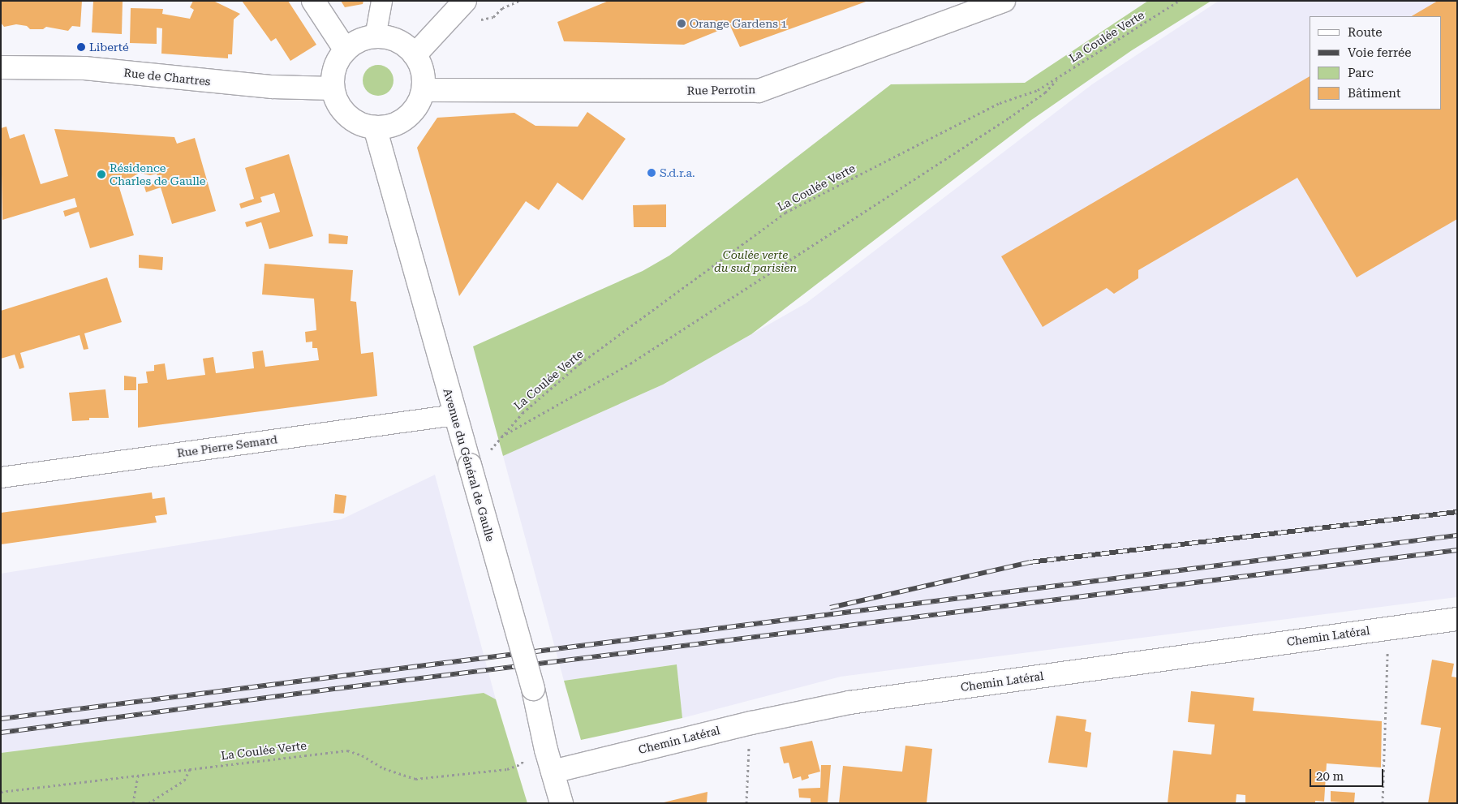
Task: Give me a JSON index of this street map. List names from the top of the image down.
{
  "streets": {
    "street": [
      "Rue de Chartres",
      "Rue Perrotin",
      "Rue Pierre Semard",
      "Avenue du Général de Gaulle",
      "Chemin Latéral"
    ],
    "path": ["La Coulée Verte"]
  },
  "crossings": [
    ["La Coulée Verte", "Avenue du Général de Gaulle"],
    ["Rue de Chartres", "Rue Perrotin"],
    ["Rue de Chartres", "Avenue du Général de Gaulle"],
    ["Rue Perrotin", "Avenue du Général de Gaulle"],
    ["Rue Pierre Semard", "Avenue du Général de Gaulle"],
    ["Avenue du Général de Gaulle", "Chemin Latéral"]
  ],
  "parks": ["Coulée verte du sud parisien"],
  "places": [
    "Orange Gardens 1",
    "Liberté",
    "S.d.r.a.",
    "Résidence Charles de Gaulle"
  ],
  "legend": [
    "Route",
    "Voie ferrée",
    "Parc",
    "Bâtiment"
  ],
  "scale_bar": "20 m"
}
